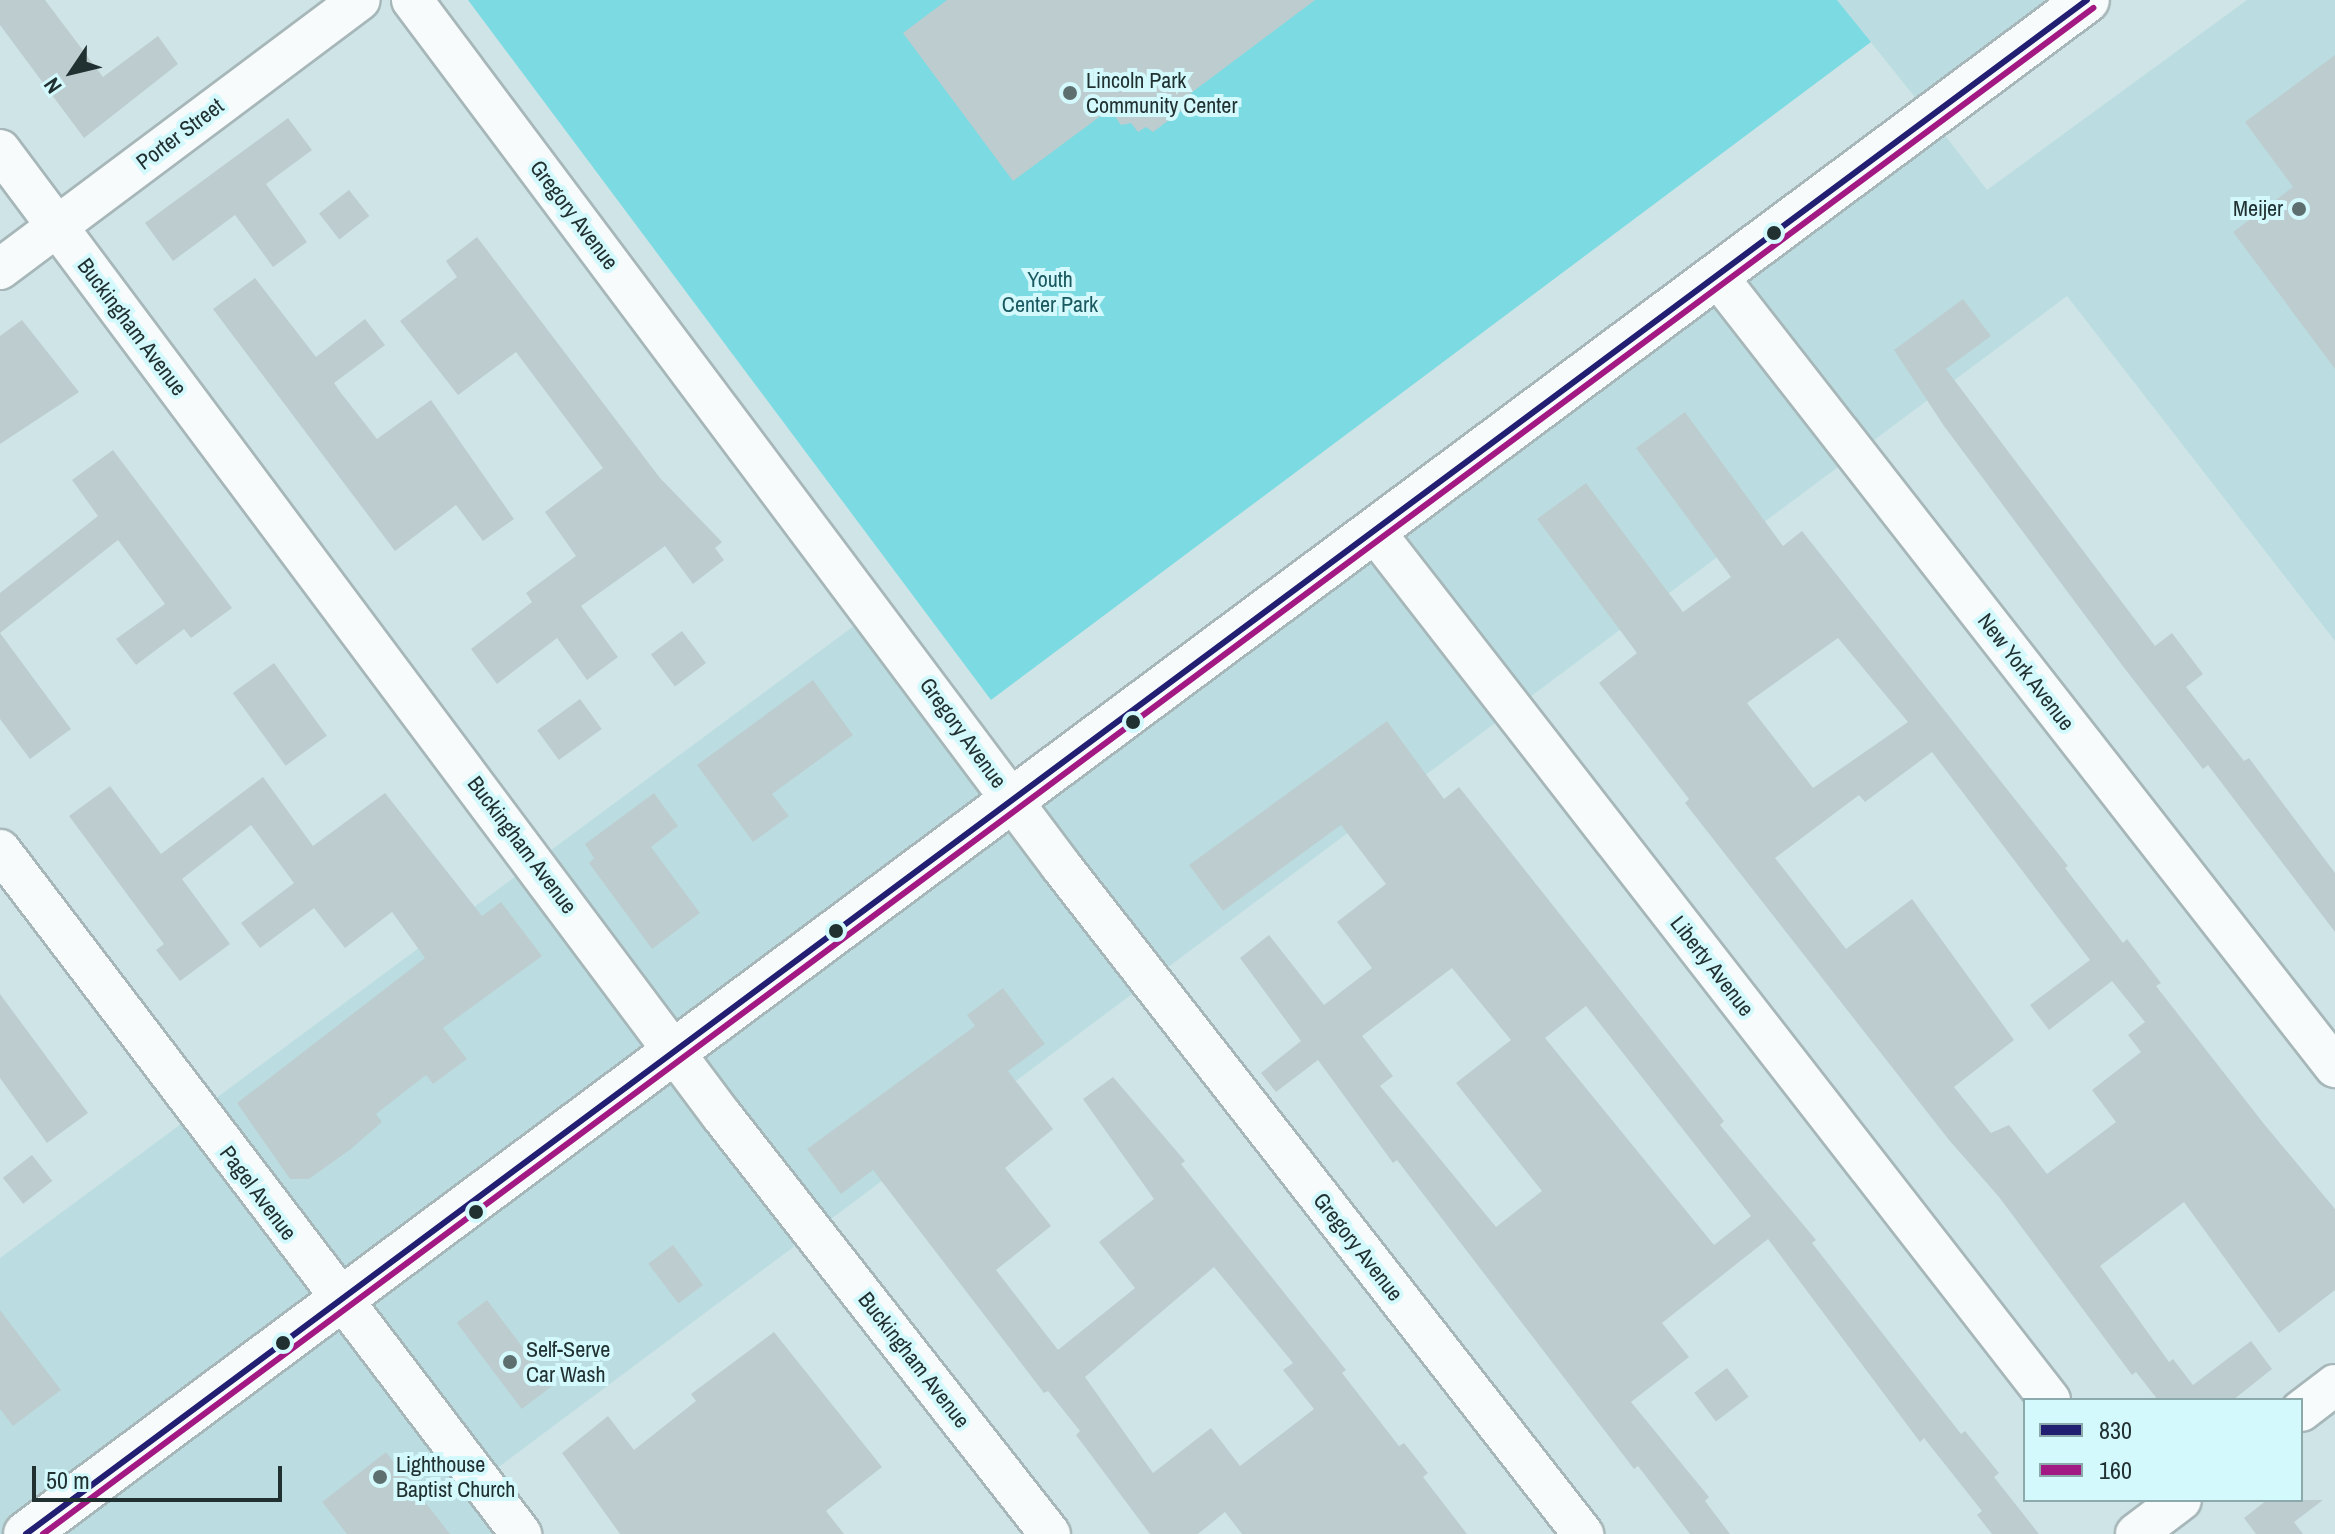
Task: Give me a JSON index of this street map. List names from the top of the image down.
{
  "streets": {
    "street": [
      "Porter Street",
      "Gregory Avenue",
      "Buckingham Avenue",
      "New York Avenue",
      "Liberty Avenue",
      "Pagel Avenue"
    ]
  },
  "crossings": [
    ["Porter Street", "Buckingham Avenue"]
  ],
  "parks": ["Youth Center Park"],
  "places": [
    "Lincoln Park Community Center",
    "Meijer",
    "Self-Serve Car Wash",
    "Lighthouse Baptist Church"
  ],
  "lines": ["transit line 830", "transit line 160"],
  "legend": ["830", "160"],
  "scale_bar": "50 m",
  "north": "bottom left"
}
